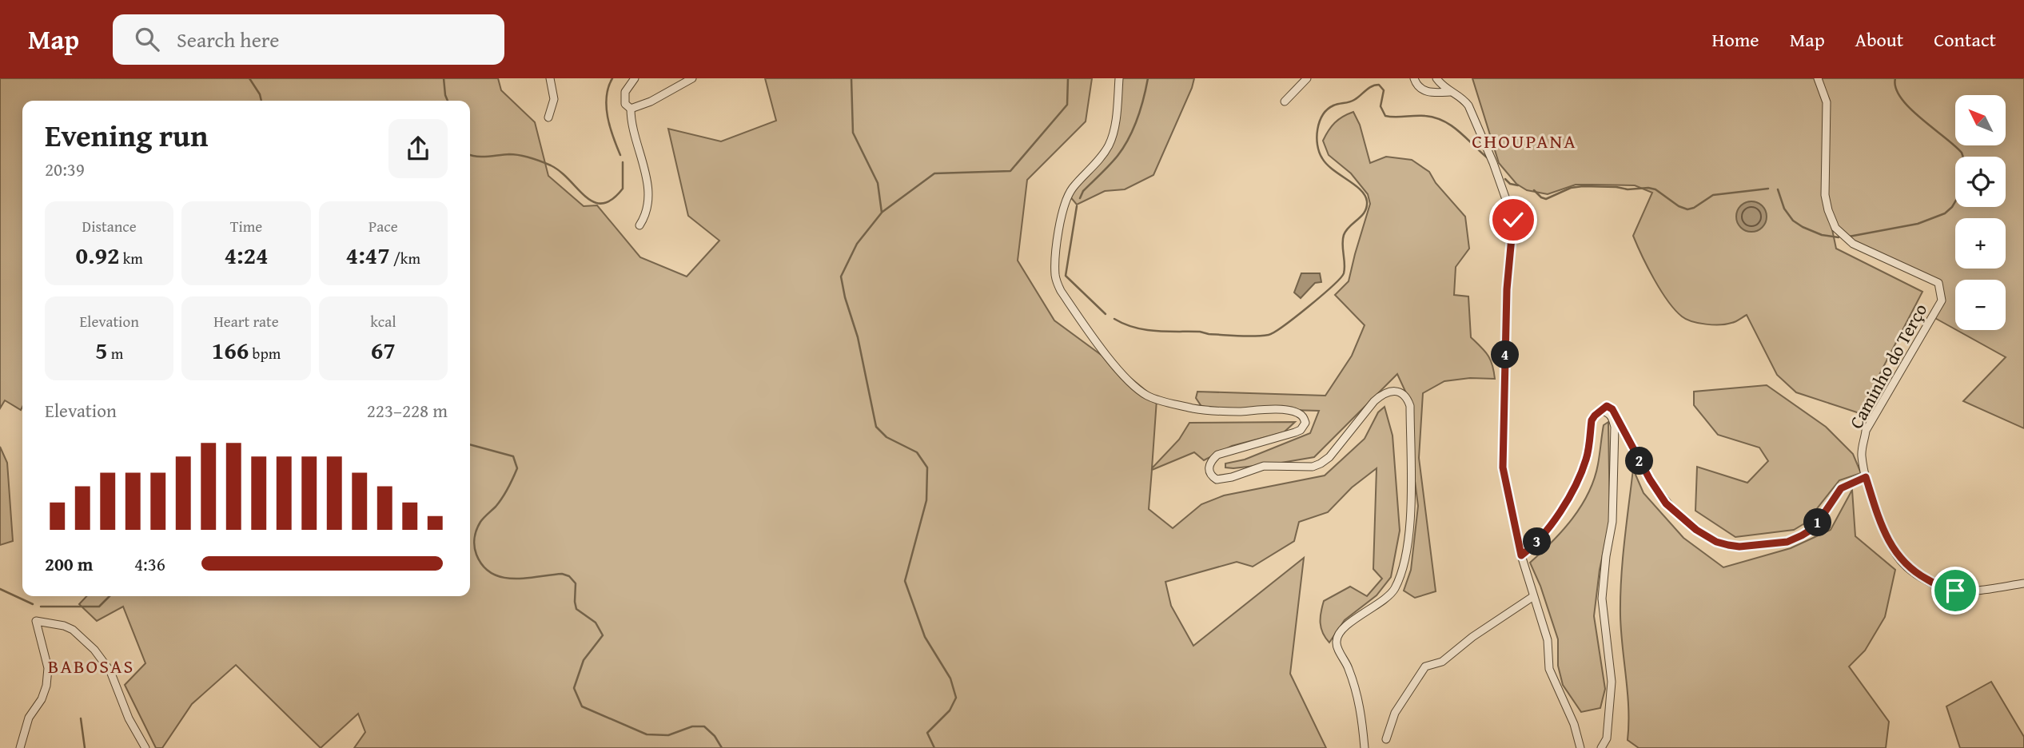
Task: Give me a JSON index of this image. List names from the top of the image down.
{
  "streets": {
    "street": ["Caminho do Terço"]
  },
  "districts": ["CHOUPANA", "BABOSAS"],
  "north": "top left",
  "page": {
    "header": "Map",
    "search": "Search here",
    "nav": [
      "Home",
      "Map",
      "About",
      "Contact"
    ],
    "map_buttons": ["+", "−"],
    "heading": ["Evening run", "20:39"],
    "stats": [
      ["Distance", "0.92 km"],
      ["Time", "4:24"],
      ["Pace", "4:47 /km"],
      ["Elevation", "5 m"],
      ["Heart rate", "166 bpm"],
      ["kcal", "67"]
    ],
    "pins": [
      "4",
      "2",
      "1",
      "3"
    ],
    "chart": ["Elevation", "223–228 m"],
    "list": [
      {
        "name": "200 m",
        "note": "4:36"
      }
    ]
  }
}
